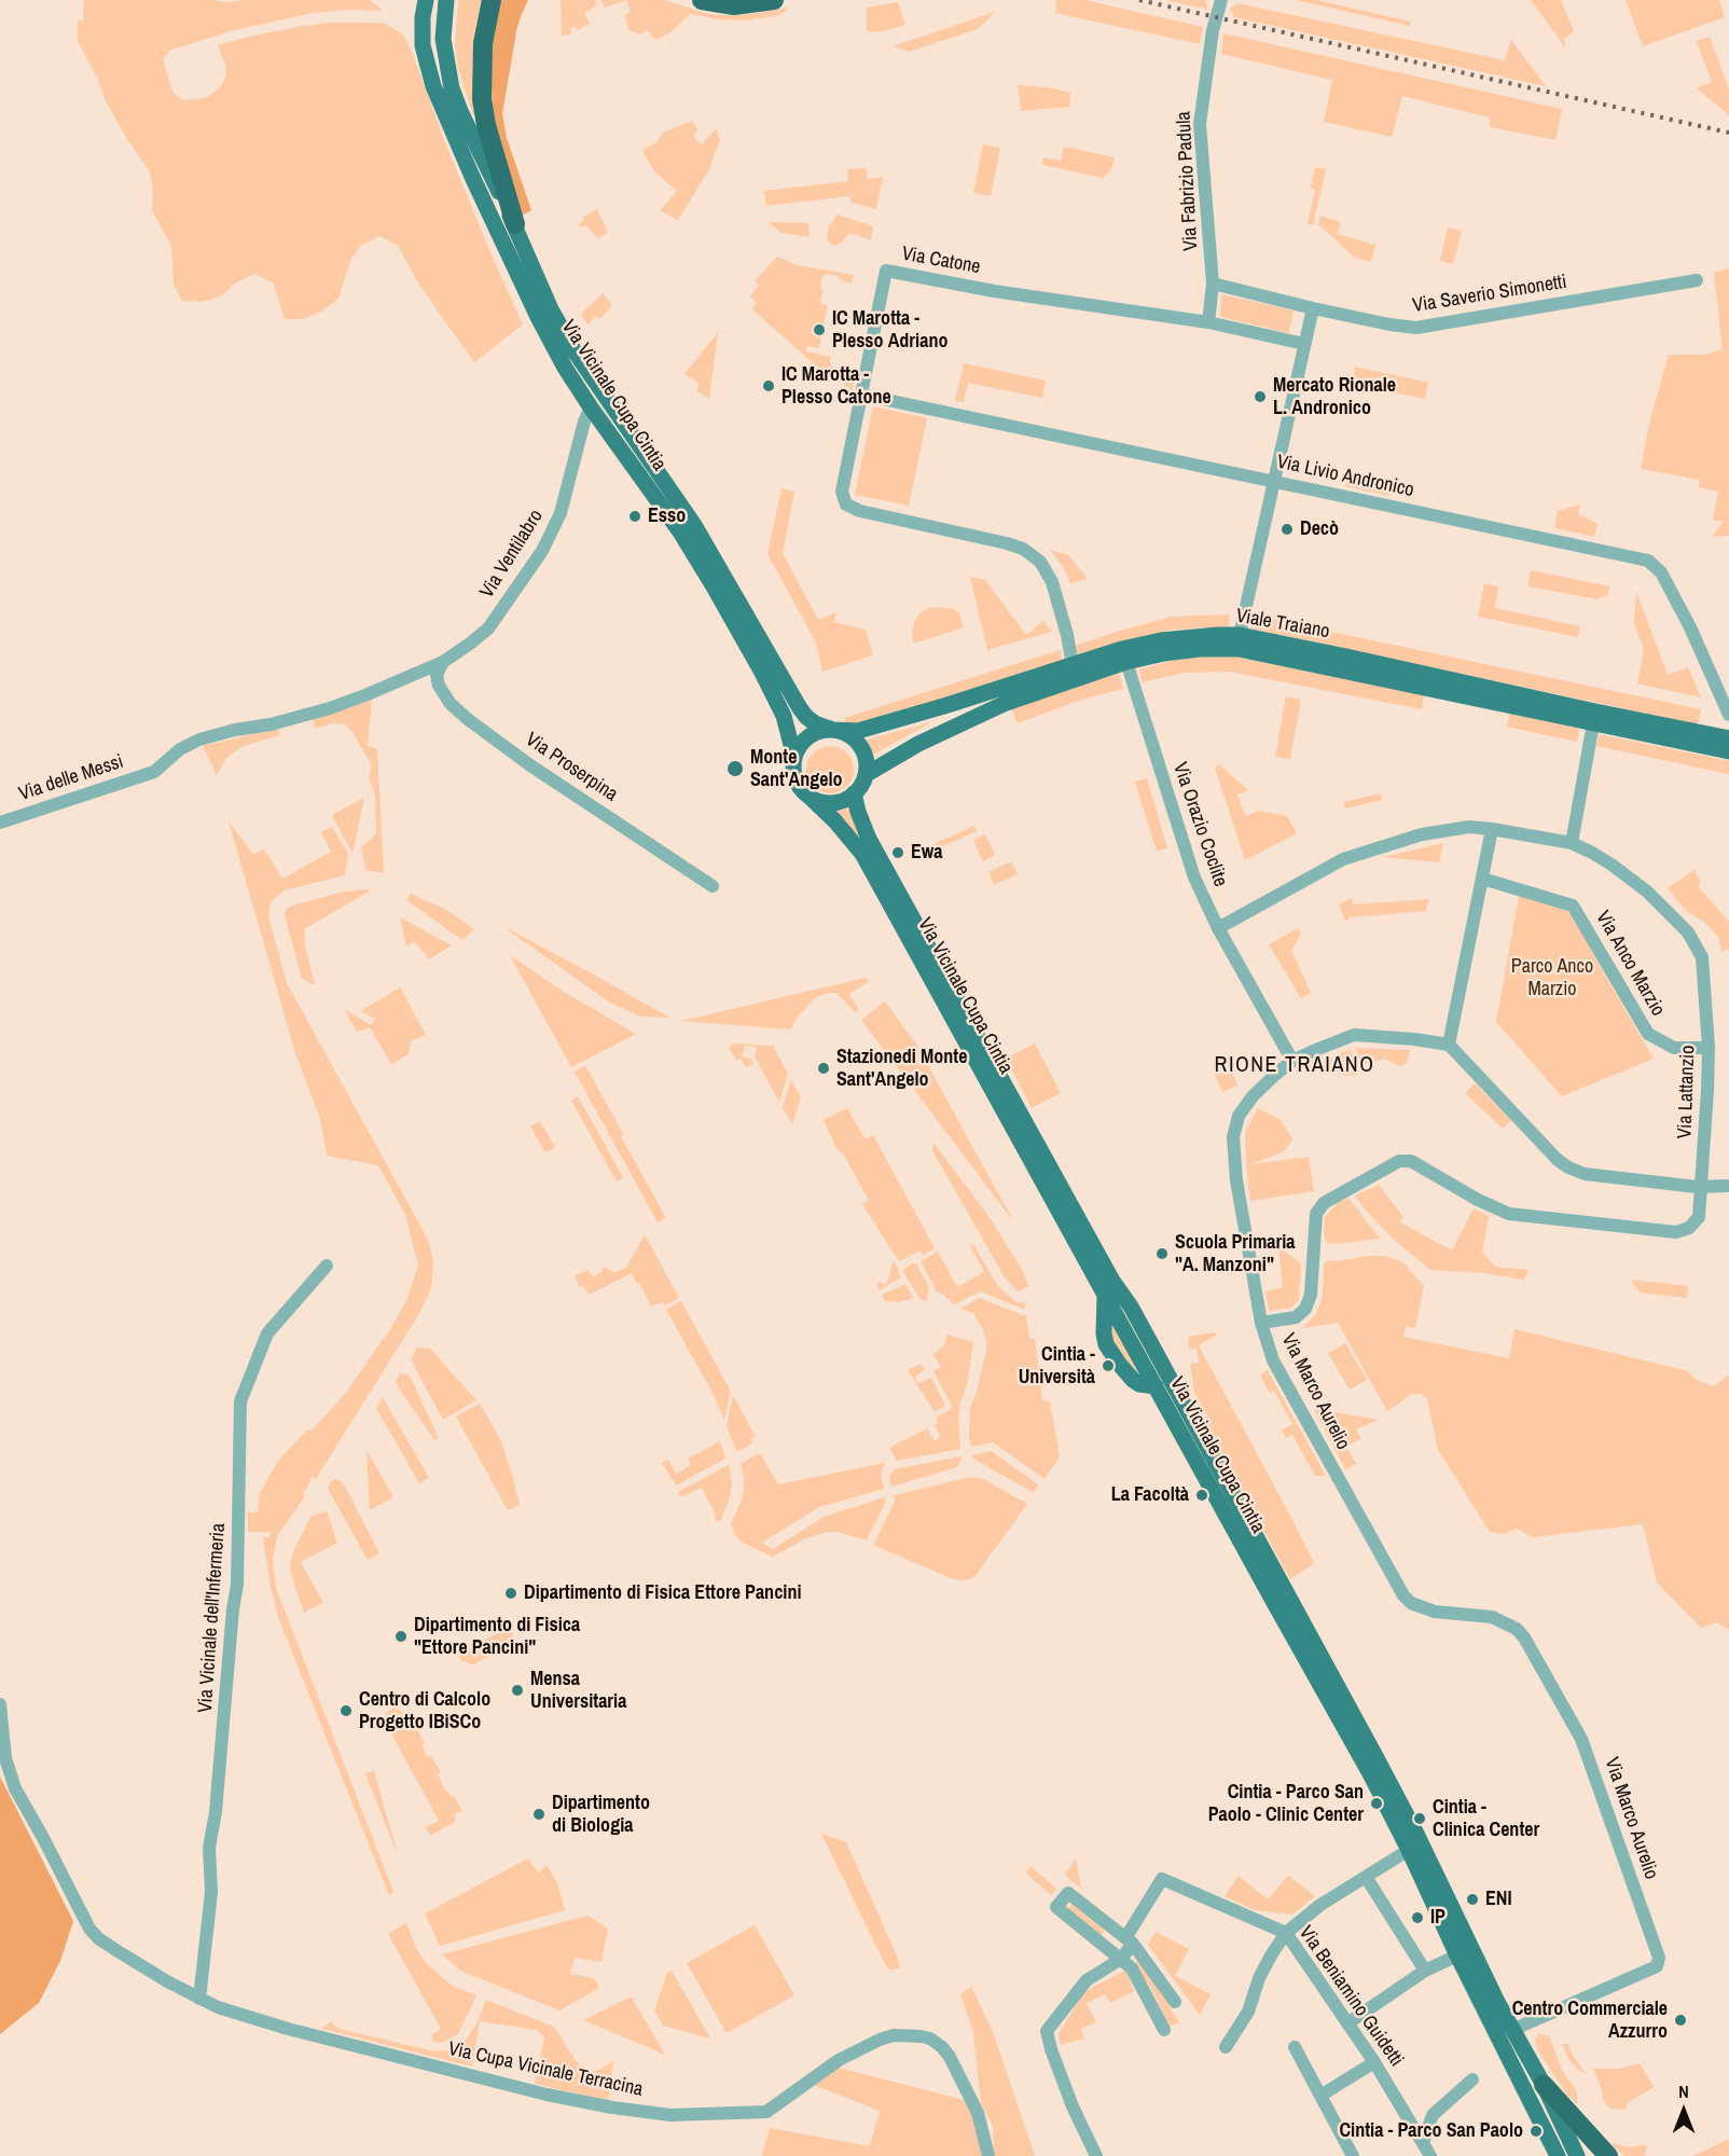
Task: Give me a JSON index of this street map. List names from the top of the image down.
{
  "streets": {
    "main road": ["Via Vicinale Cupa Cintia", "Viale Traiano"],
    "street": [
      "Via Fabrizio Padula",
      "Via Catone",
      "Via Saverio Simonetti",
      "Via Livio Andronico",
      "Via Ventilabro",
      "Via Proserpina",
      "Via delle Messi",
      "Via Orazio Coclite",
      "Via Anco Marzio",
      "Via Lattanzio",
      "Via Marco Aurelio",
      "Via Vicinale dell'Infermeria",
      "Via Beniamino Guidetti",
      "Via Cupa Vicinale Terracina"
    ]
  },
  "crossings": [
    ["Via Fabrizio Padula", "Via Catone"],
    ["Via Fabrizio Padula", "Via Saverio Simonetti"],
    ["Via Catone", "Via Livio Andronico"],
    ["Via Catone", "Viale Traiano"],
    ["Via Vicinale Cupa Cintia", "Via Ventilabro"],
    ["Via Vicinale Cupa Cintia", "Viale Traiano"],
    ["Via Vicinale Cupa Cintia", "Via Marco Aurelio"],
    ["Via Ventilabro", "Via Proserpina"],
    ["Via Ventilabro", "Via delle Messi"],
    ["Viale Traiano", "Via Orazio Coclite"],
    ["Via Orazio Coclite", "Via Lattanzio"],
    ["Via Orazio Coclite", "Via Marco Aurelio"],
    ["Via Anco Marzio", "Via Lattanzio"],
    ["Via Lattanzio", "Via Marco Aurelio"],
    ["Via Vicinale dell'Infermeria", "Via Cupa Vicinale Terracina"]
  ],
  "districts": ["RIONE TRAIANO"],
  "parks": ["Parco Anco Marzio"],
  "places": [
    "IC Marotta - Plesso Adriano",
    "IC Marotta - Plesso Catone",
    "Mercato Rionale L. Andronico",
    "Esso",
    "Decò",
    "Monte Sant'Angelo",
    "Ewa",
    "Stazionedi Monte Sant'Angelo",
    "Scuola Primaria \"A. Manzoni\"",
    "Cintia - Università",
    "La Facoltà",
    "Dipartimento di Fisica Ettore Pancini",
    "Dipartimento di Fisica \"Ettore Pancini\"",
    "Mensa Universitaria",
    "Centro di Calcolo Progetto IBiSCo",
    "Cintia - Parco San Paolo - Clinic Center",
    "Dipartimento di Biologia",
    "Cintia - Clinica Center",
    "ENI",
    "IP",
    "Centro Commerciale Azzurro",
    "Cintia - Parco San Paolo"
  ],
  "north": "top"
}
